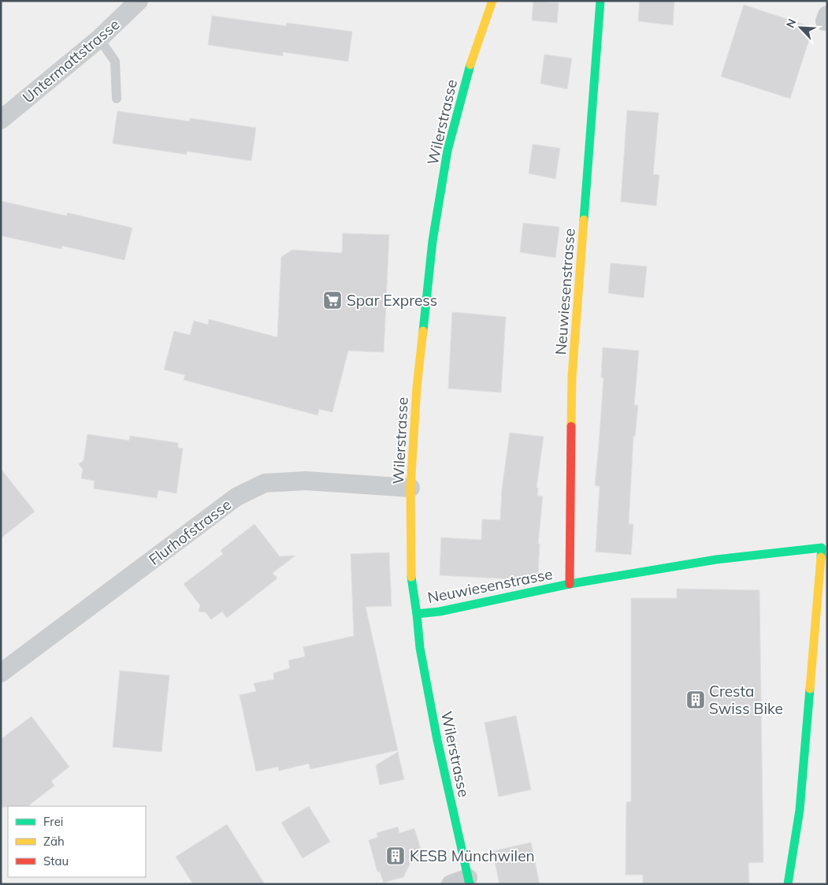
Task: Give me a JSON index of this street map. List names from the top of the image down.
{
  "streets": {
    "street": [
      "Untermattstrasse",
      "Wilerstrasse",
      "Neuwiesenstrasse",
      "Flurhofstrasse"
    ]
  },
  "crossings": [
    ["Wilerstrasse", "Neuwiesenstrasse"],
    ["Wilerstrasse", "Flurhofstrasse"]
  ],
  "places": {
    "supermarket": ["Spar Express"],
    "building": ["Cresta Swiss Bike", "KESB Münchwilen"]
  },
  "legend": ["Frei", "Zäh", "Stau"],
  "north": "top left"
}
